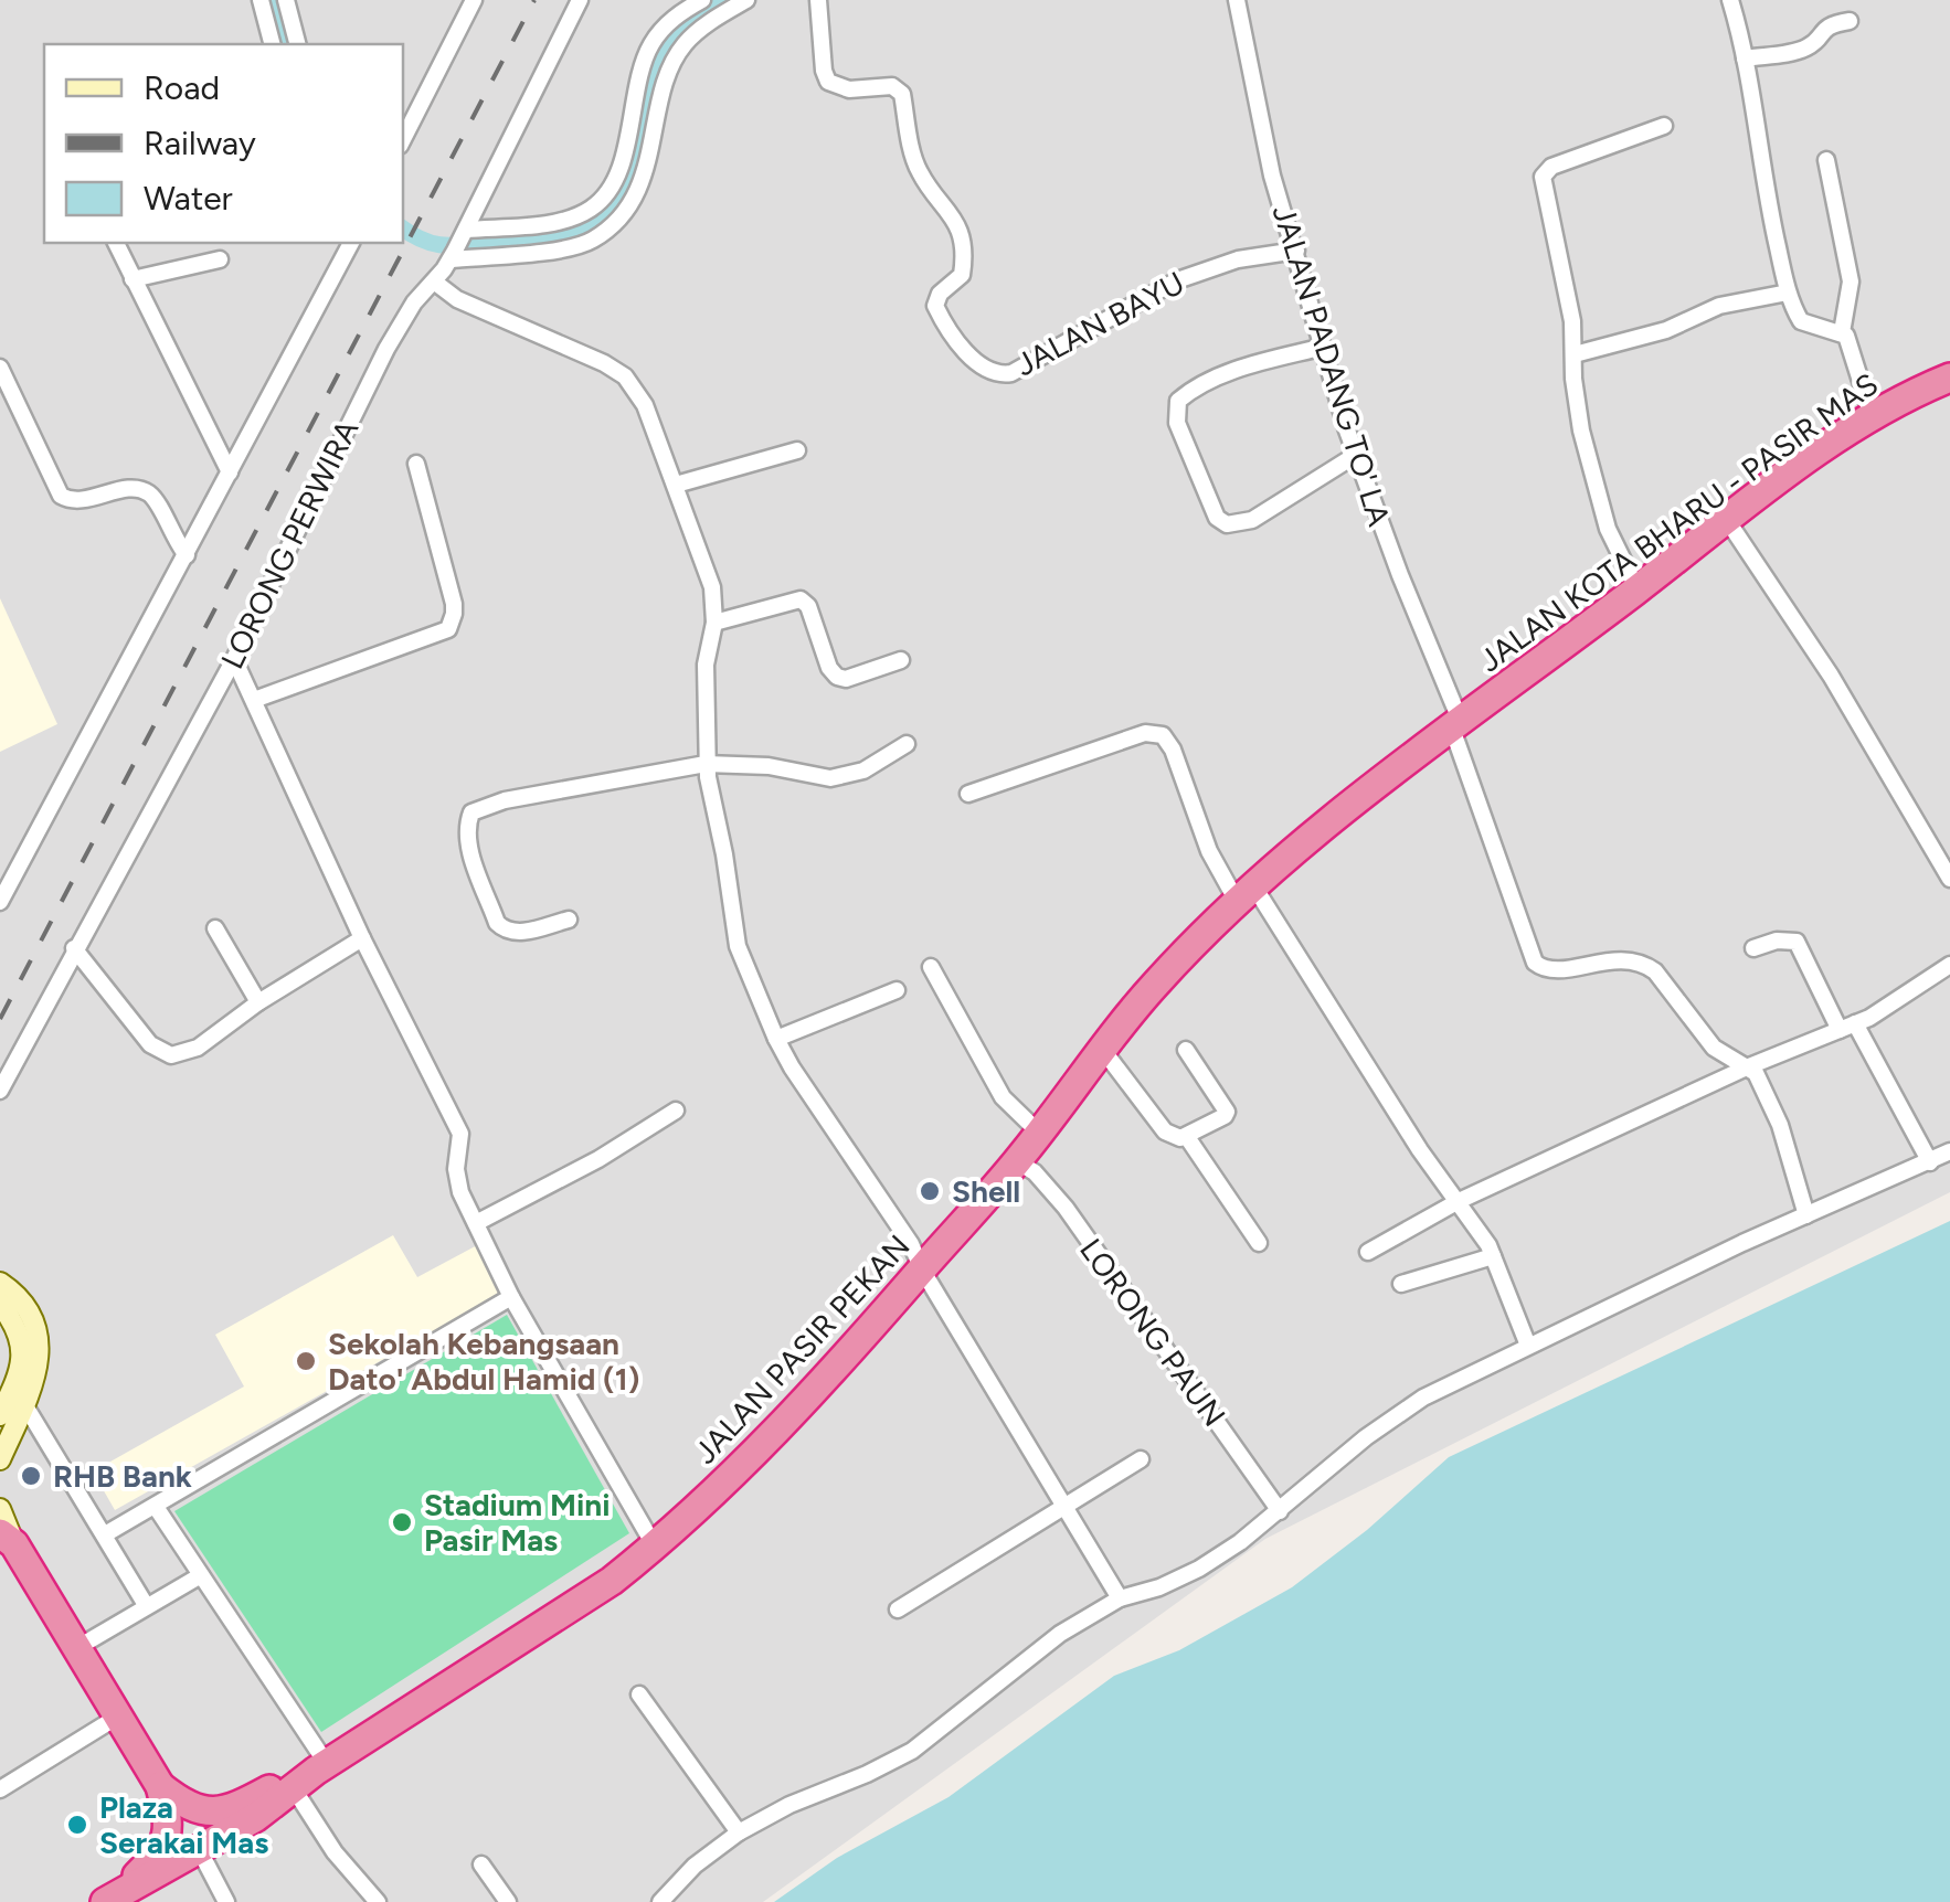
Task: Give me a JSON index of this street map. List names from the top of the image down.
{
  "streets": {
    "highway": ["JALAN KOTA BHARU - PASIR MAS", "JALAN PASIR PEKAN"],
    "street": [
      "JALAN BAYU",
      "JALAN PADANG TO' LA",
      "LORONG PERWIRA",
      "LORONG PAUN"
    ]
  },
  "crossings": [
    ["JALAN BAYU", "JALAN PADANG TO' LA"],
    ["JALAN PADANG TO' LA", "JALAN KOTA BHARU - PASIR MAS"],
    ["JALAN PADANG TO' LA", "JALAN PASIR PEKAN"],
    ["JALAN KOTA BHARU - PASIR MAS", "JALAN PASIR PEKAN"],
    ["LORONG PAUN", "JALAN PASIR PEKAN"]
  ],
  "places": [
    "Shell",
    "Sekolah Kebangsaan Dato' Abdul Hamid (1)",
    "RHB Bank",
    "Stadium Mini Pasir Mas",
    "Plaza Serakai Mas"
  ],
  "legend": ["Road", "Railway", "Water"]
}
